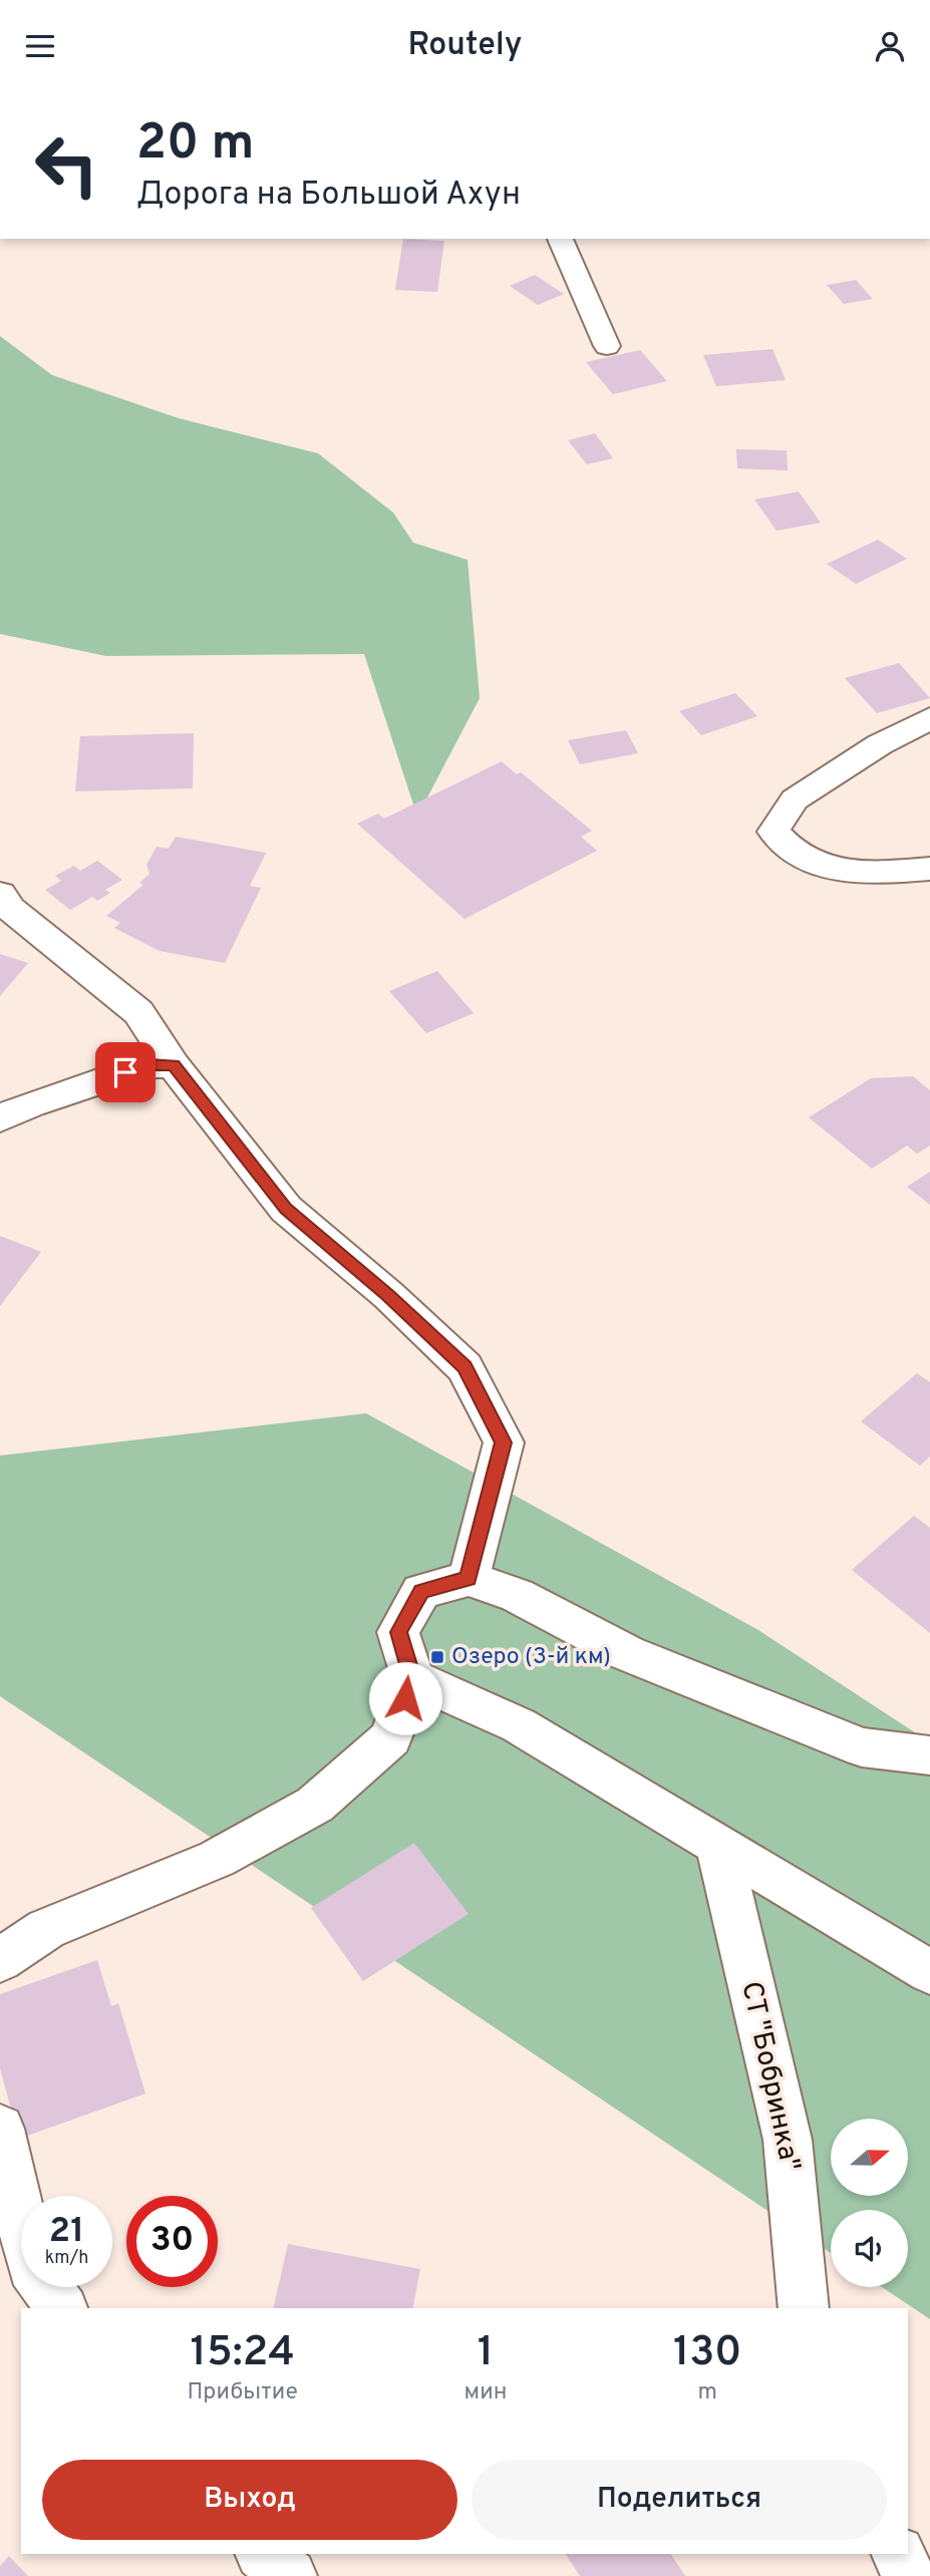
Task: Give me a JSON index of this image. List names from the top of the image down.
{
  "streets": {
    "street": ["СТ \"Бобринка\""]
  },
  "places": {
    "transit": ["Озеро (3-й км)"]
  },
  "north": "right",
  "page": {
    "header": "Routely",
    "turn": ["20 m", "Дорога на Большой Ахун"],
    "speed": "21 km/h",
    "limit": "30",
    "eta": [
      "15:24",
      "Прибытие",
      "1",
      "мин",
      "130",
      "m"
    ],
    "buttons": ["Выход", "Поделиться"]
  }
}
